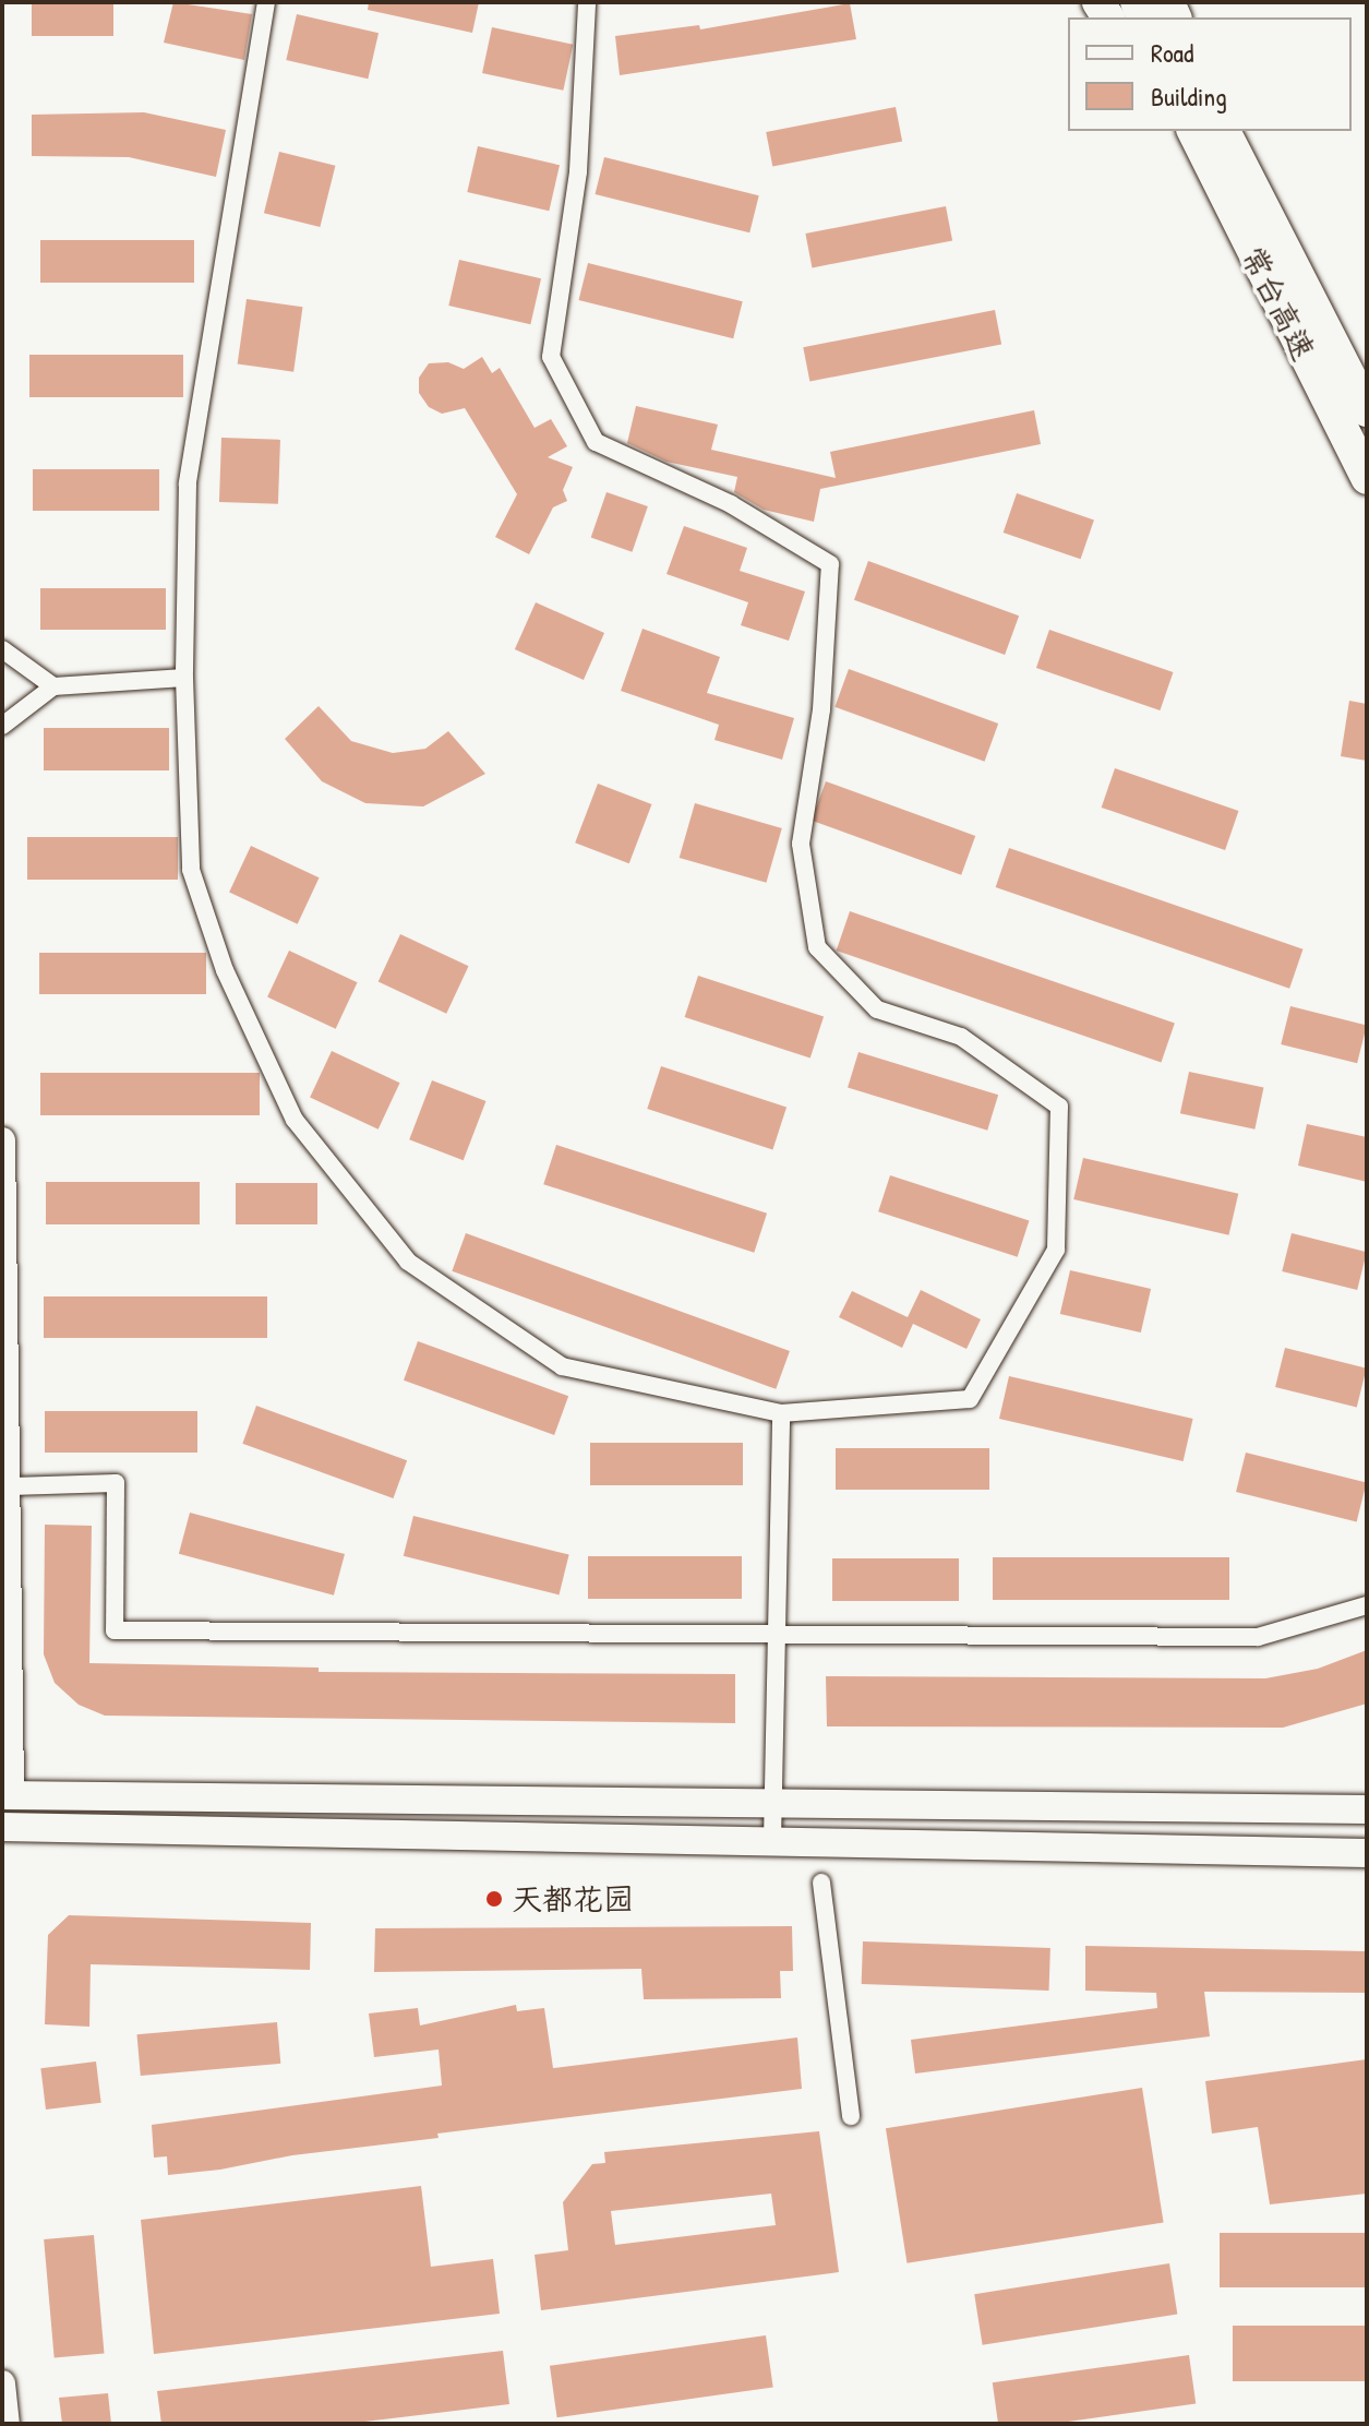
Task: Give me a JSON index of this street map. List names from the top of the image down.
{
  "streets": {
    "highway": ["常台高速"]
  },
  "places": ["天都花园"],
  "legend": ["Road", "Building"]
}
